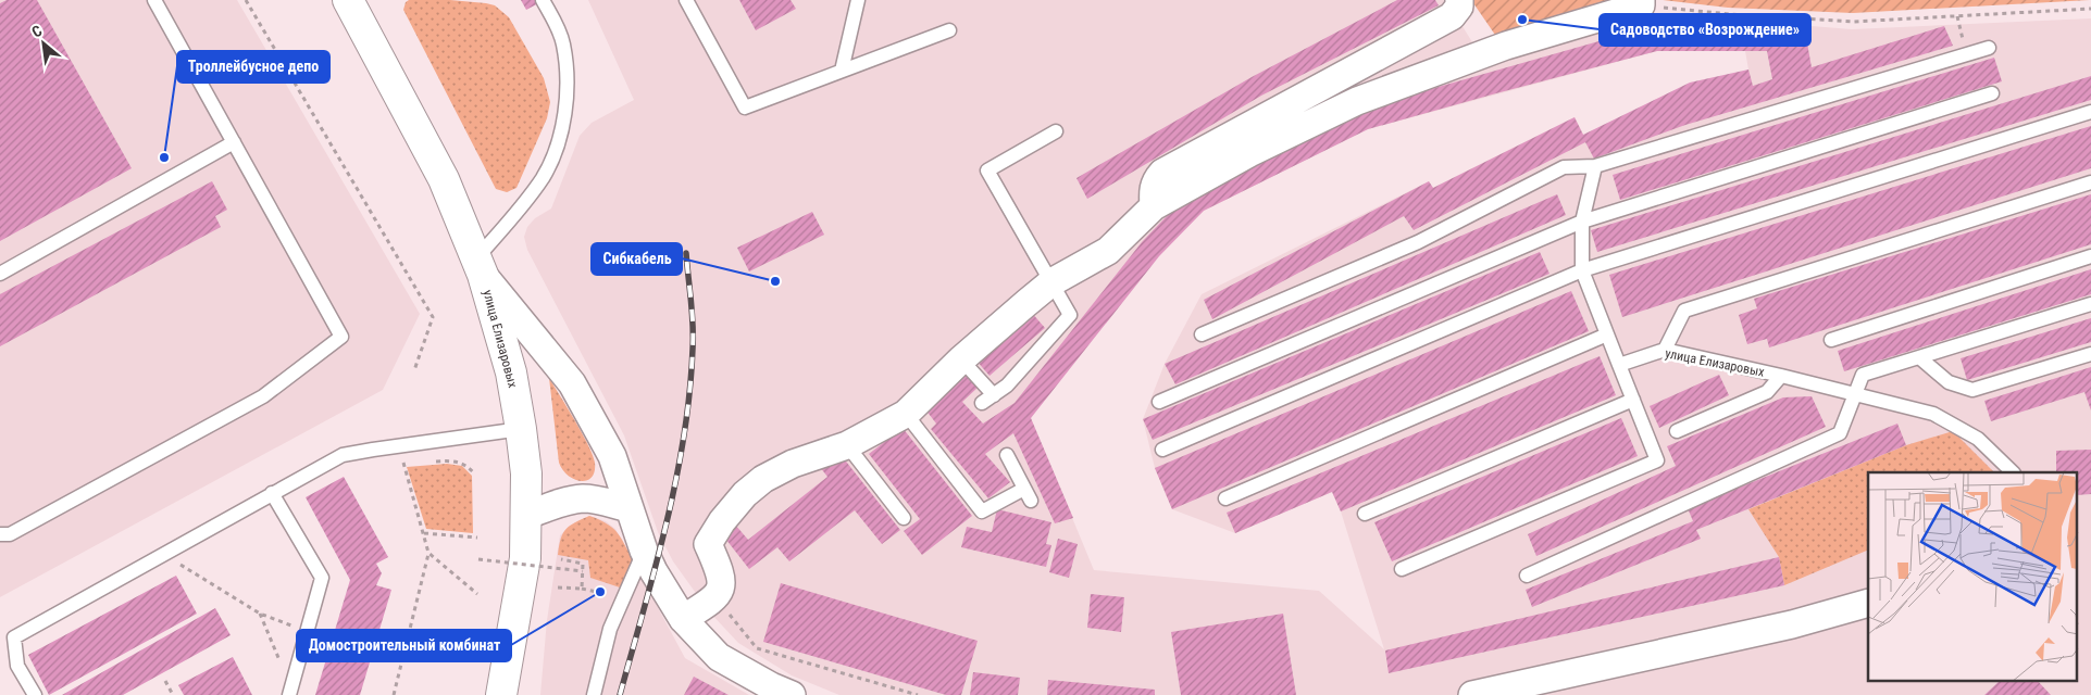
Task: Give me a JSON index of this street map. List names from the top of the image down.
{
  "streets": {
    "main road": ["улица Елизаровых"]
  },
  "places": [
    "Садоводство «Возрождение»",
    "Троллейбусное депо",
    "Сибкабель",
    "Домостроительный комбинат"
  ],
  "north": "top left"
}
